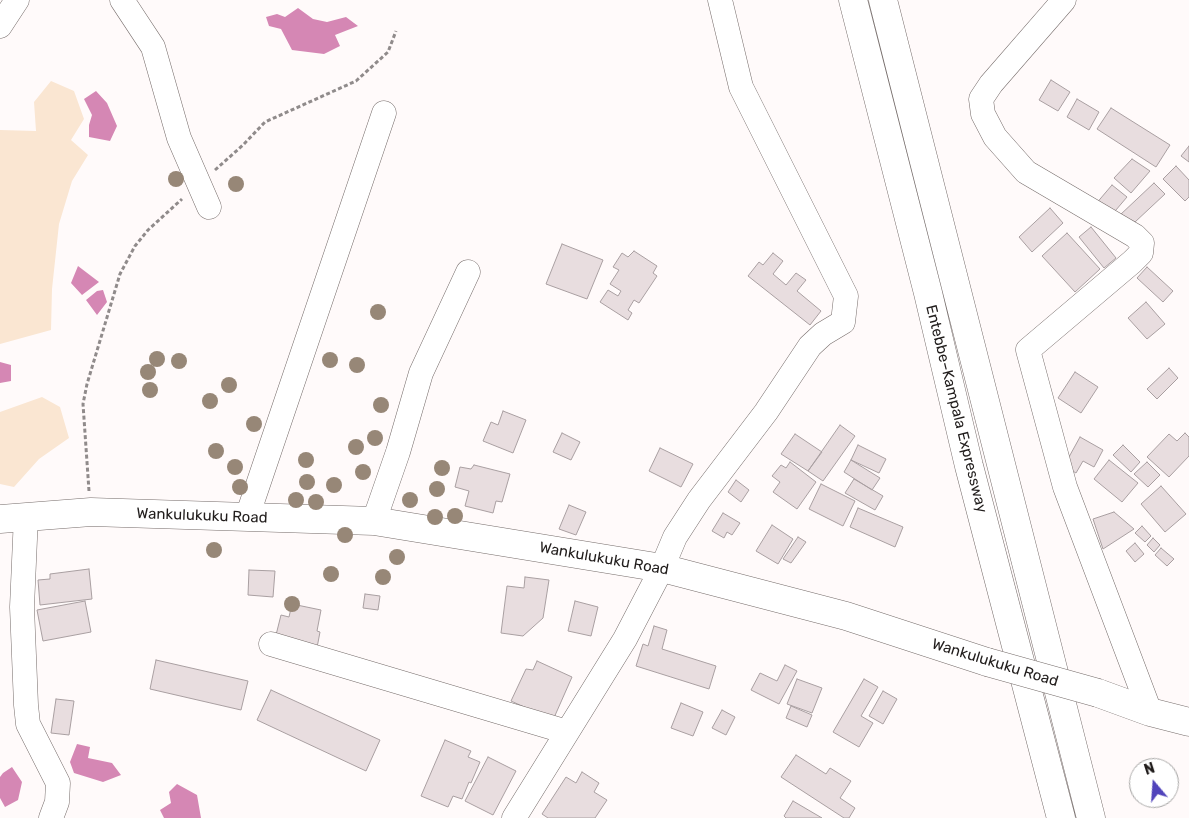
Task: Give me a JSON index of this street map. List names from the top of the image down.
{
  "streets": {
    "main road": ["Entebbe–Kampala Expressway", "Wankulukuku Road"]
  },
  "north": "top"
}
